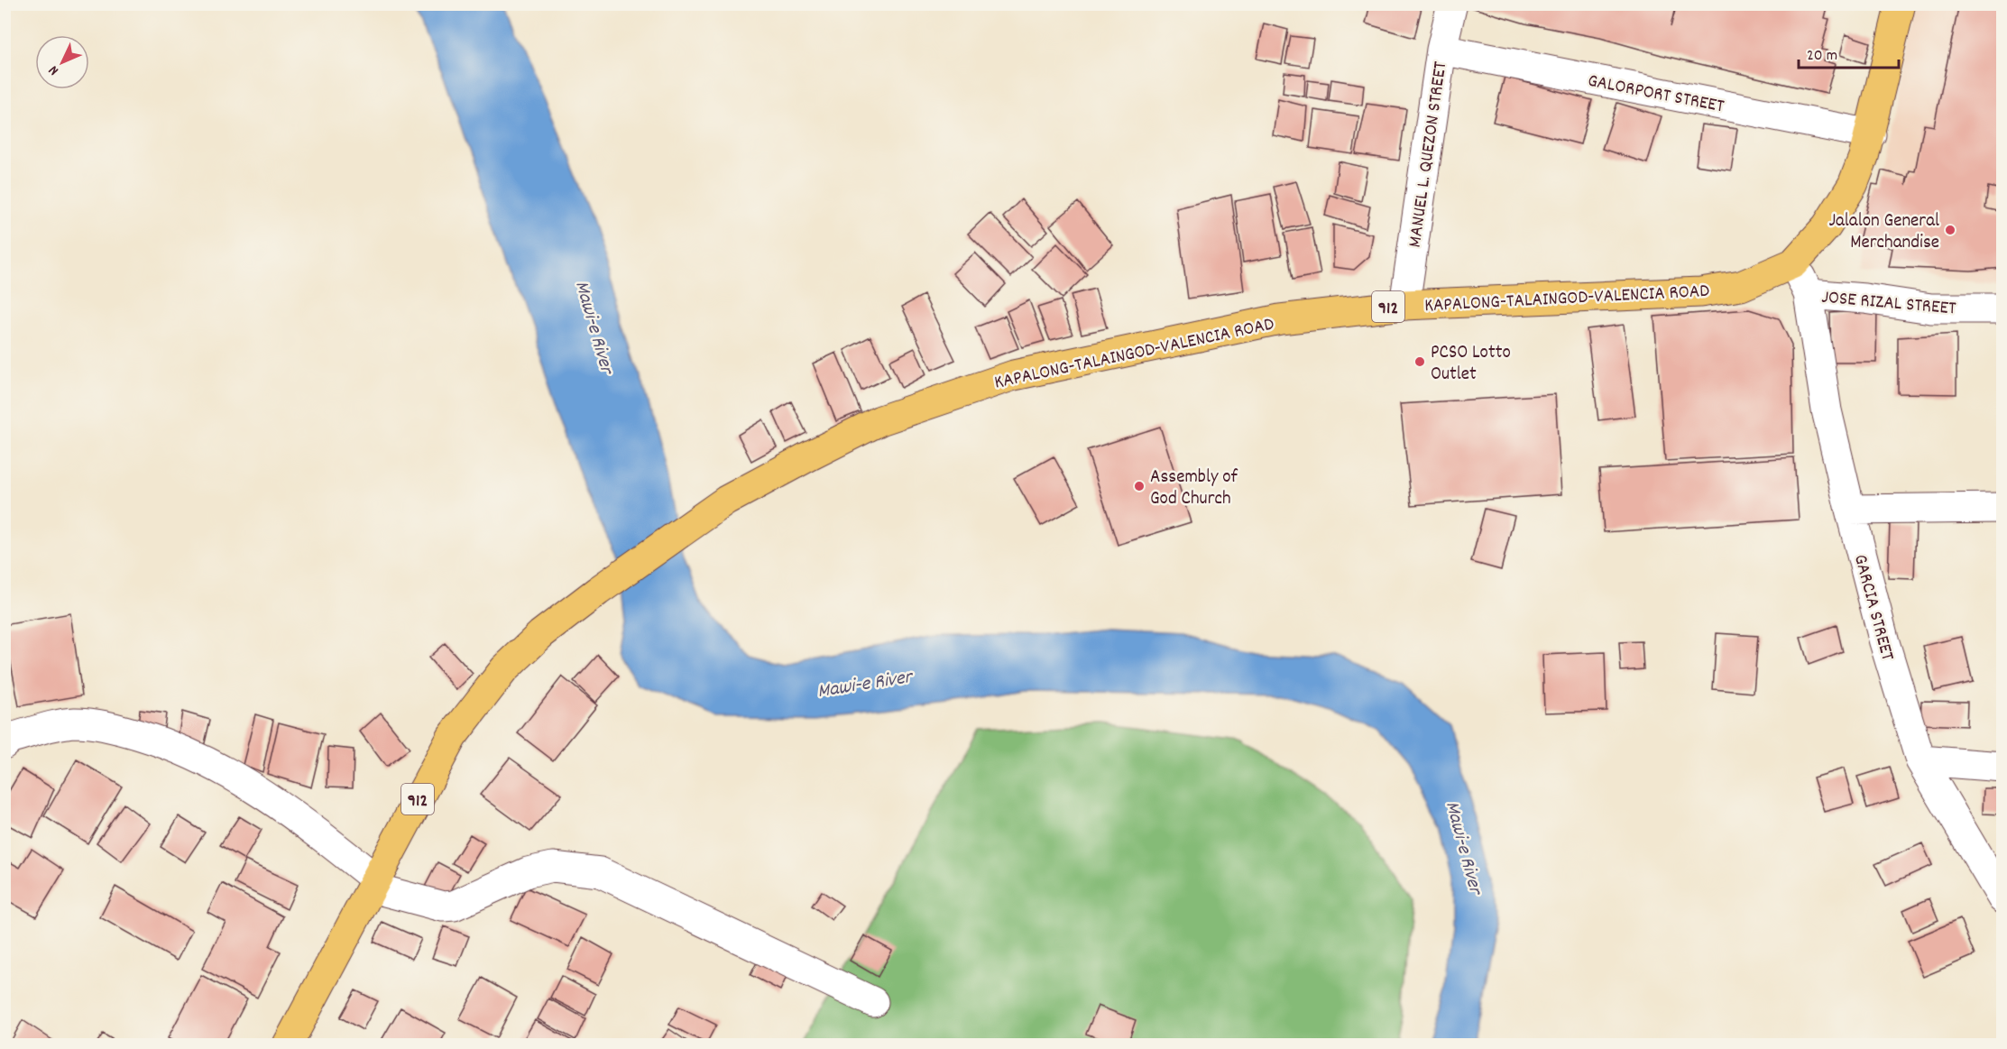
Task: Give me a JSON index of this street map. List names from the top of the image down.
{
  "streets": {
    "highway": ["KAPALONG-TALAINGOD-VALENCIA ROAD", "912"],
    "street": [
      "GALORPORT STREET",
      "MANUEL L. QUEZON STREET",
      "JOSE RIZAL STREET",
      "GARCIA STREET"
    ]
  },
  "crossings": [
    ["GALORPORT STREET", "MANUEL L. QUEZON STREET"],
    ["GALORPORT STREET", "KAPALONG-TALAINGOD-VALENCIA ROAD"],
    ["MANUEL L. QUEZON STREET", "KAPALONG-TALAINGOD-VALENCIA ROAD"],
    ["KAPALONG-TALAINGOD-VALENCIA ROAD", "JOSE RIZAL STREET"],
    ["JOSE RIZAL STREET", "GARCIA STREET"]
  ],
  "water": ["Mawi-e River"],
  "places": ["Jalalon General Merchandise", "PCSO Lotto Outlet", "Assembly of God Church"],
  "scale_bar": "20 m",
  "north": "bottom left"
}
